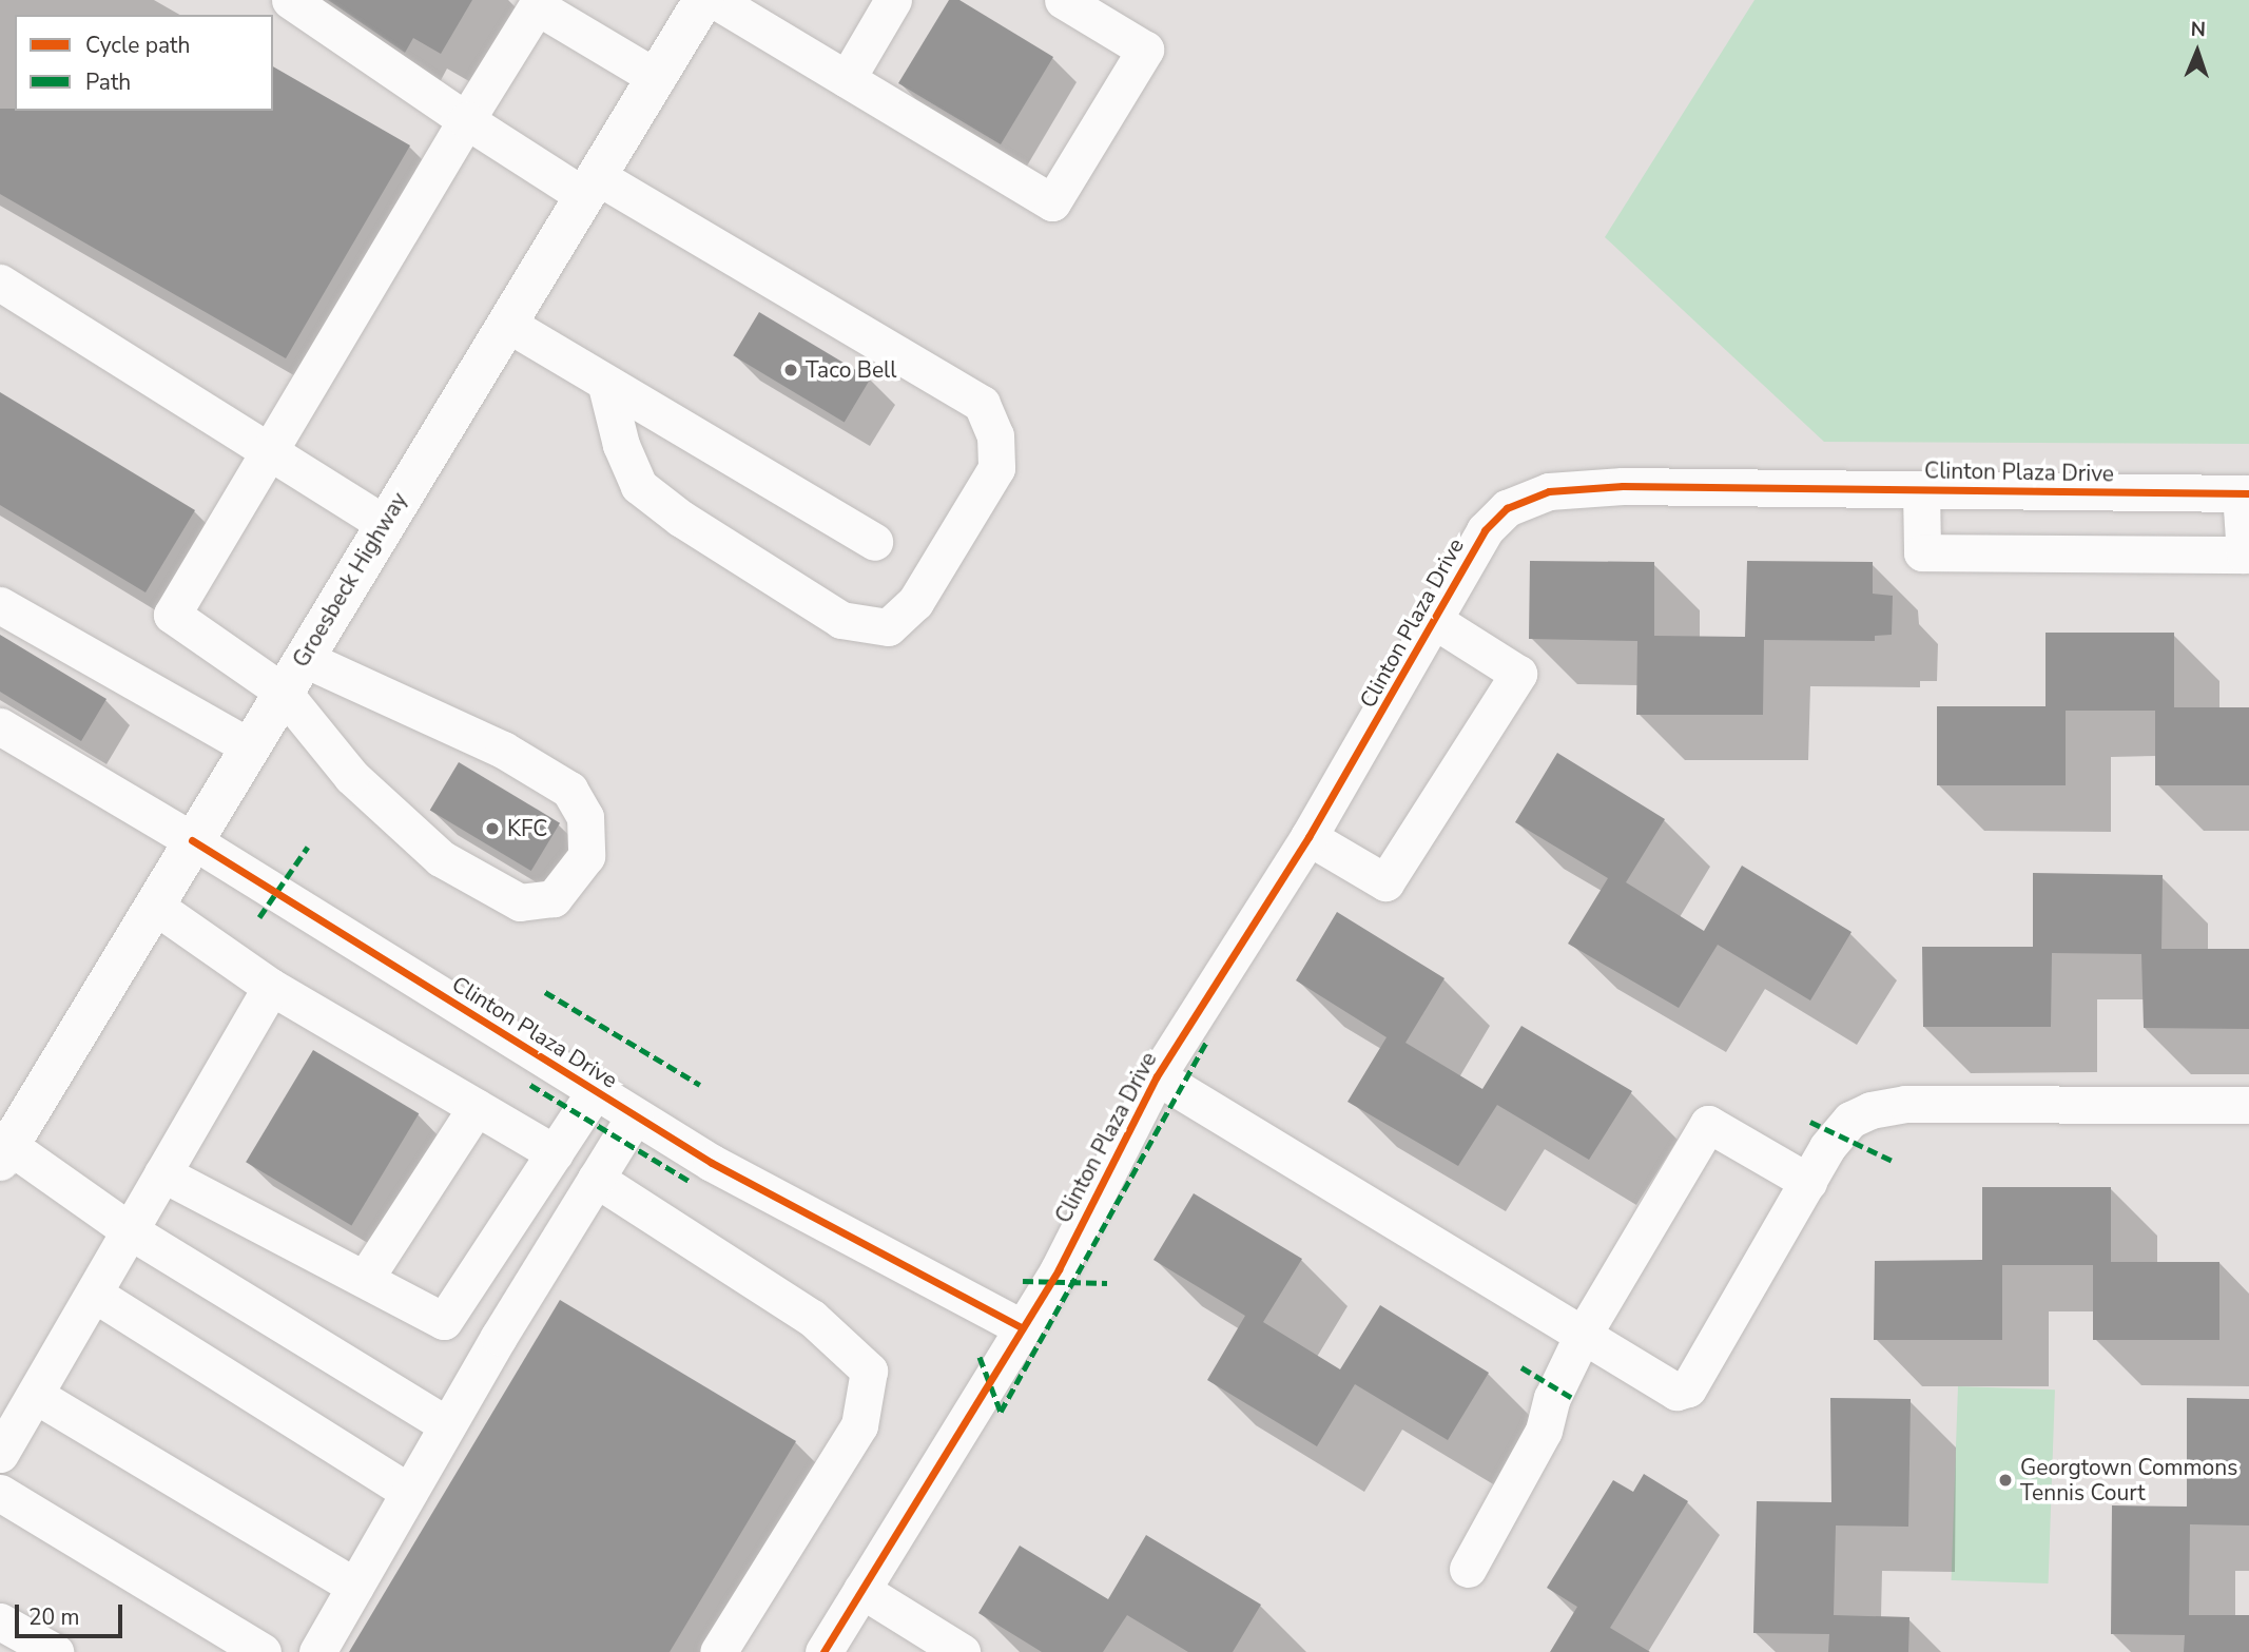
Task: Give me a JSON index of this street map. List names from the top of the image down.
{
  "streets": {
    "main road": ["Groesbeck Highway"],
    "street": ["Clinton Plaza Drive"]
  },
  "crossings": [
    ["Clinton Plaza Drive", "Groesbeck Highway"]
  ],
  "places": ["Taco Bell", "KFC", "Georgtown Commons Tennis Court"],
  "legend": ["Cycle path", "Path"],
  "scale_bar": "20 m",
  "north": "top"
}
